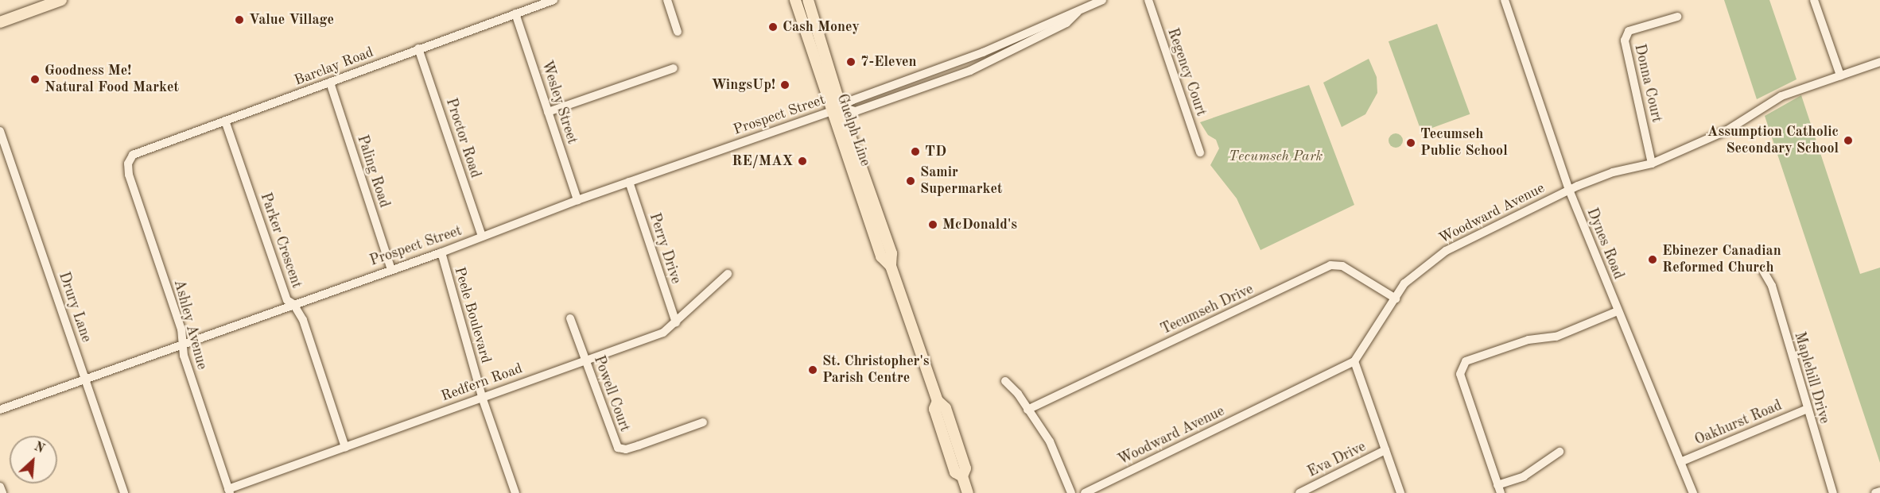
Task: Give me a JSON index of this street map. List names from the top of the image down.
{
  "streets": {
    "main road": ["Guelph Line"],
    "street": [
      "Barclay Road",
      "Regency Court",
      "Donna Court",
      "Wesley Street",
      "Prospect Street",
      "Proctor Road",
      "Paling Road",
      "Woodward Avenue",
      "Parker Crescent",
      "Dynes Road",
      "Perry Drive",
      "Drury Lane",
      "Tecumseh Drive",
      "Peele Boulevard",
      "Ashley Avenue",
      "Maplehill Drive",
      "Redfern Road",
      "Powell Court",
      "Oakhurst Road",
      "Eva Drive"
    ]
  },
  "crossings": [
    ["Barclay Road", "Wesley Street"],
    ["Barclay Road", "Proctor Road"],
    ["Barclay Road", "Paling Road"],
    ["Barclay Road", "Parker Crescent"],
    ["Barclay Road", "Ashley Avenue"],
    ["Donna Court", "Woodward Avenue"],
    ["Wesley Street", "Prospect Street"],
    ["Prospect Street", "Guelph Line"],
    ["Prospect Street", "Proctor Road"],
    ["Prospect Street", "Paling Road"],
    ["Prospect Street", "Parker Crescent"],
    ["Prospect Street", "Perry Drive"],
    ["Prospect Street", "Drury Lane"],
    ["Prospect Street", "Peele Boulevard"],
    ["Prospect Street", "Ashley Avenue"],
    ["Woodward Avenue", "Dynes Road"],
    ["Woodward Avenue", "Tecumseh Drive"],
    ["Parker Crescent", "Redfern Road"],
    ["Dynes Road", "Oakhurst Road"],
    ["Perry Drive", "Redfern Road"],
    ["Peele Boulevard", "Redfern Road"],
    ["Ashley Avenue", "Redfern Road"],
    ["Maplehill Drive", "Oakhurst Road"],
    ["Redfern Road", "Powell Court"]
  ],
  "parks": ["Tecumseh Park"],
  "places": [
    "Value Village",
    "Cash Money",
    "7-Eleven",
    "Goodness Me! Natural Food Market",
    "WingsUp!",
    "Assumption Catholic Secondary School",
    "Tecumseh Public School",
    "TD",
    "RE/MAX",
    "Samir Supermarket",
    "McDonald's",
    "Ebinezer Canadian Reformed Church",
    "St. Christopher's Parish Centre"
  ],
  "north": "top right"
}
